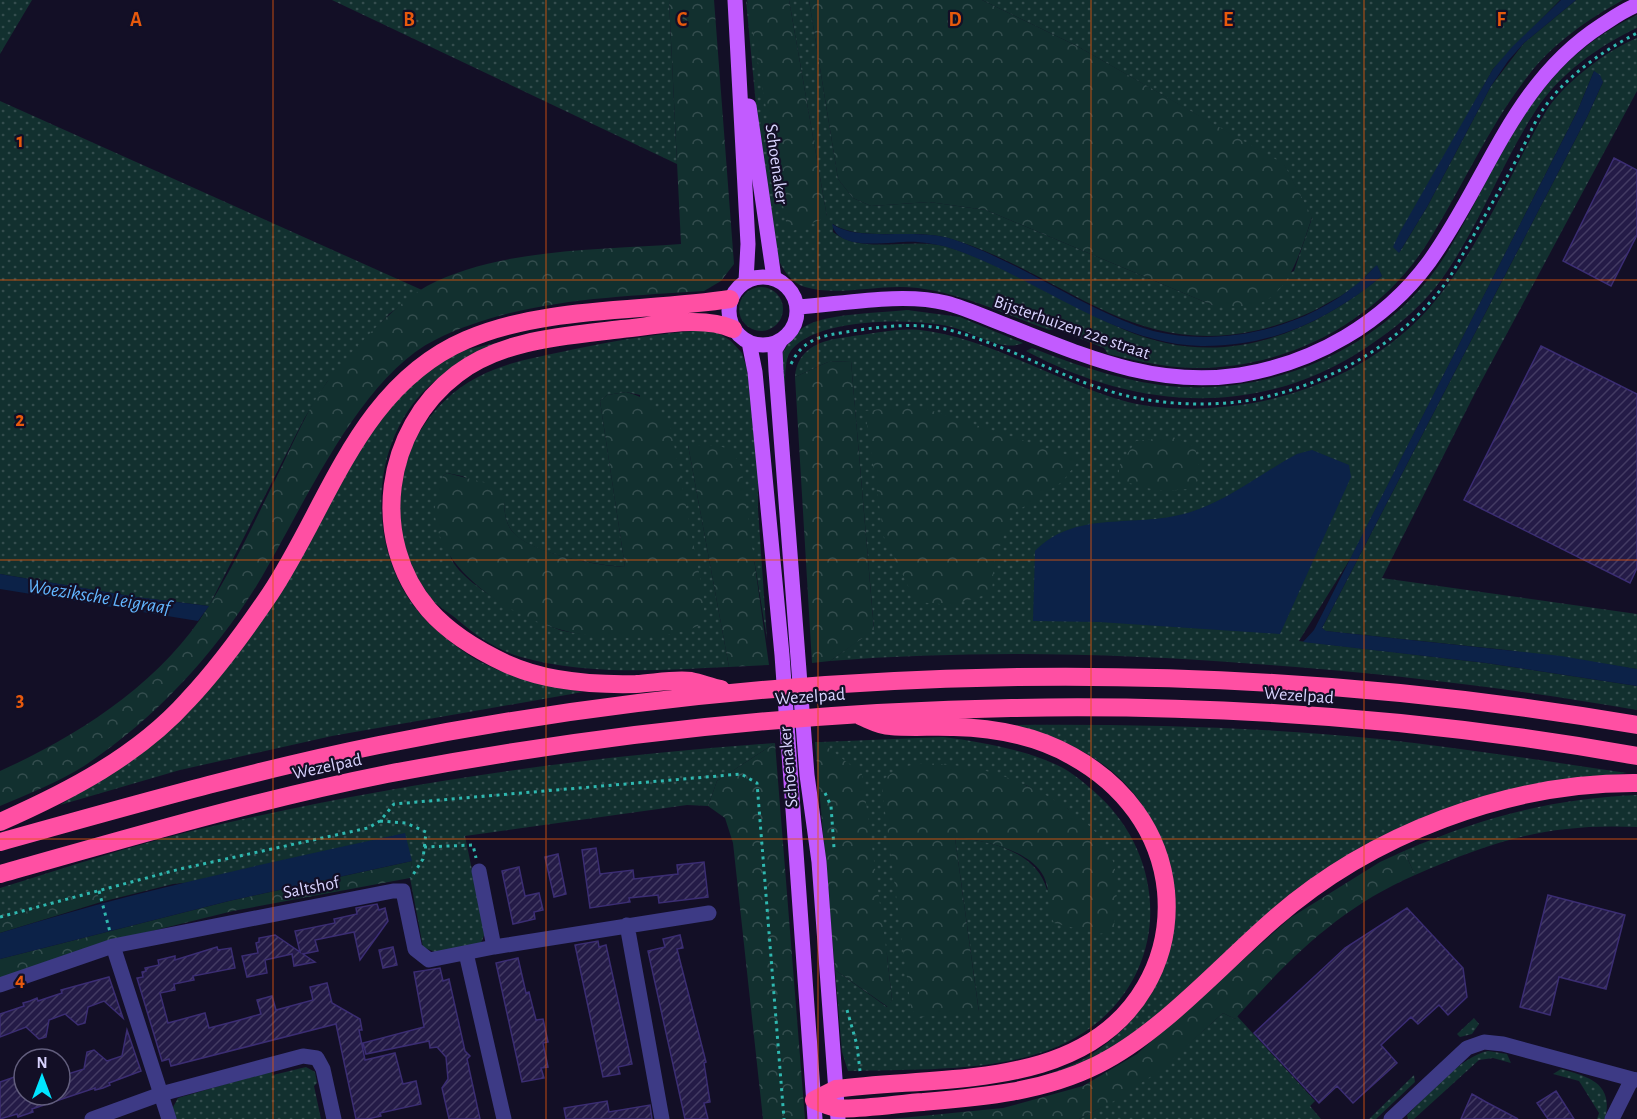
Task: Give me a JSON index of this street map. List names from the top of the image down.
{
  "streets": {
    "highway": ["Wezelpad"],
    "main road": ["Schoenaker", "Bijsterhuizen 22e straat"],
    "street": ["Saltshof"]
  },
  "crossings": [
    ["Schoenaker", "Bijsterhuizen 22e straat"]
  ],
  "water": ["Woeziksche Leigraaf"],
  "north": "top",
  "grid": {
    "columns": [
      "A",
      "B",
      "C",
      "D",
      "E",
      "F"
    ],
    "rows": [
      "1",
      "2",
      "3",
      "4"
    ]
  }
}
